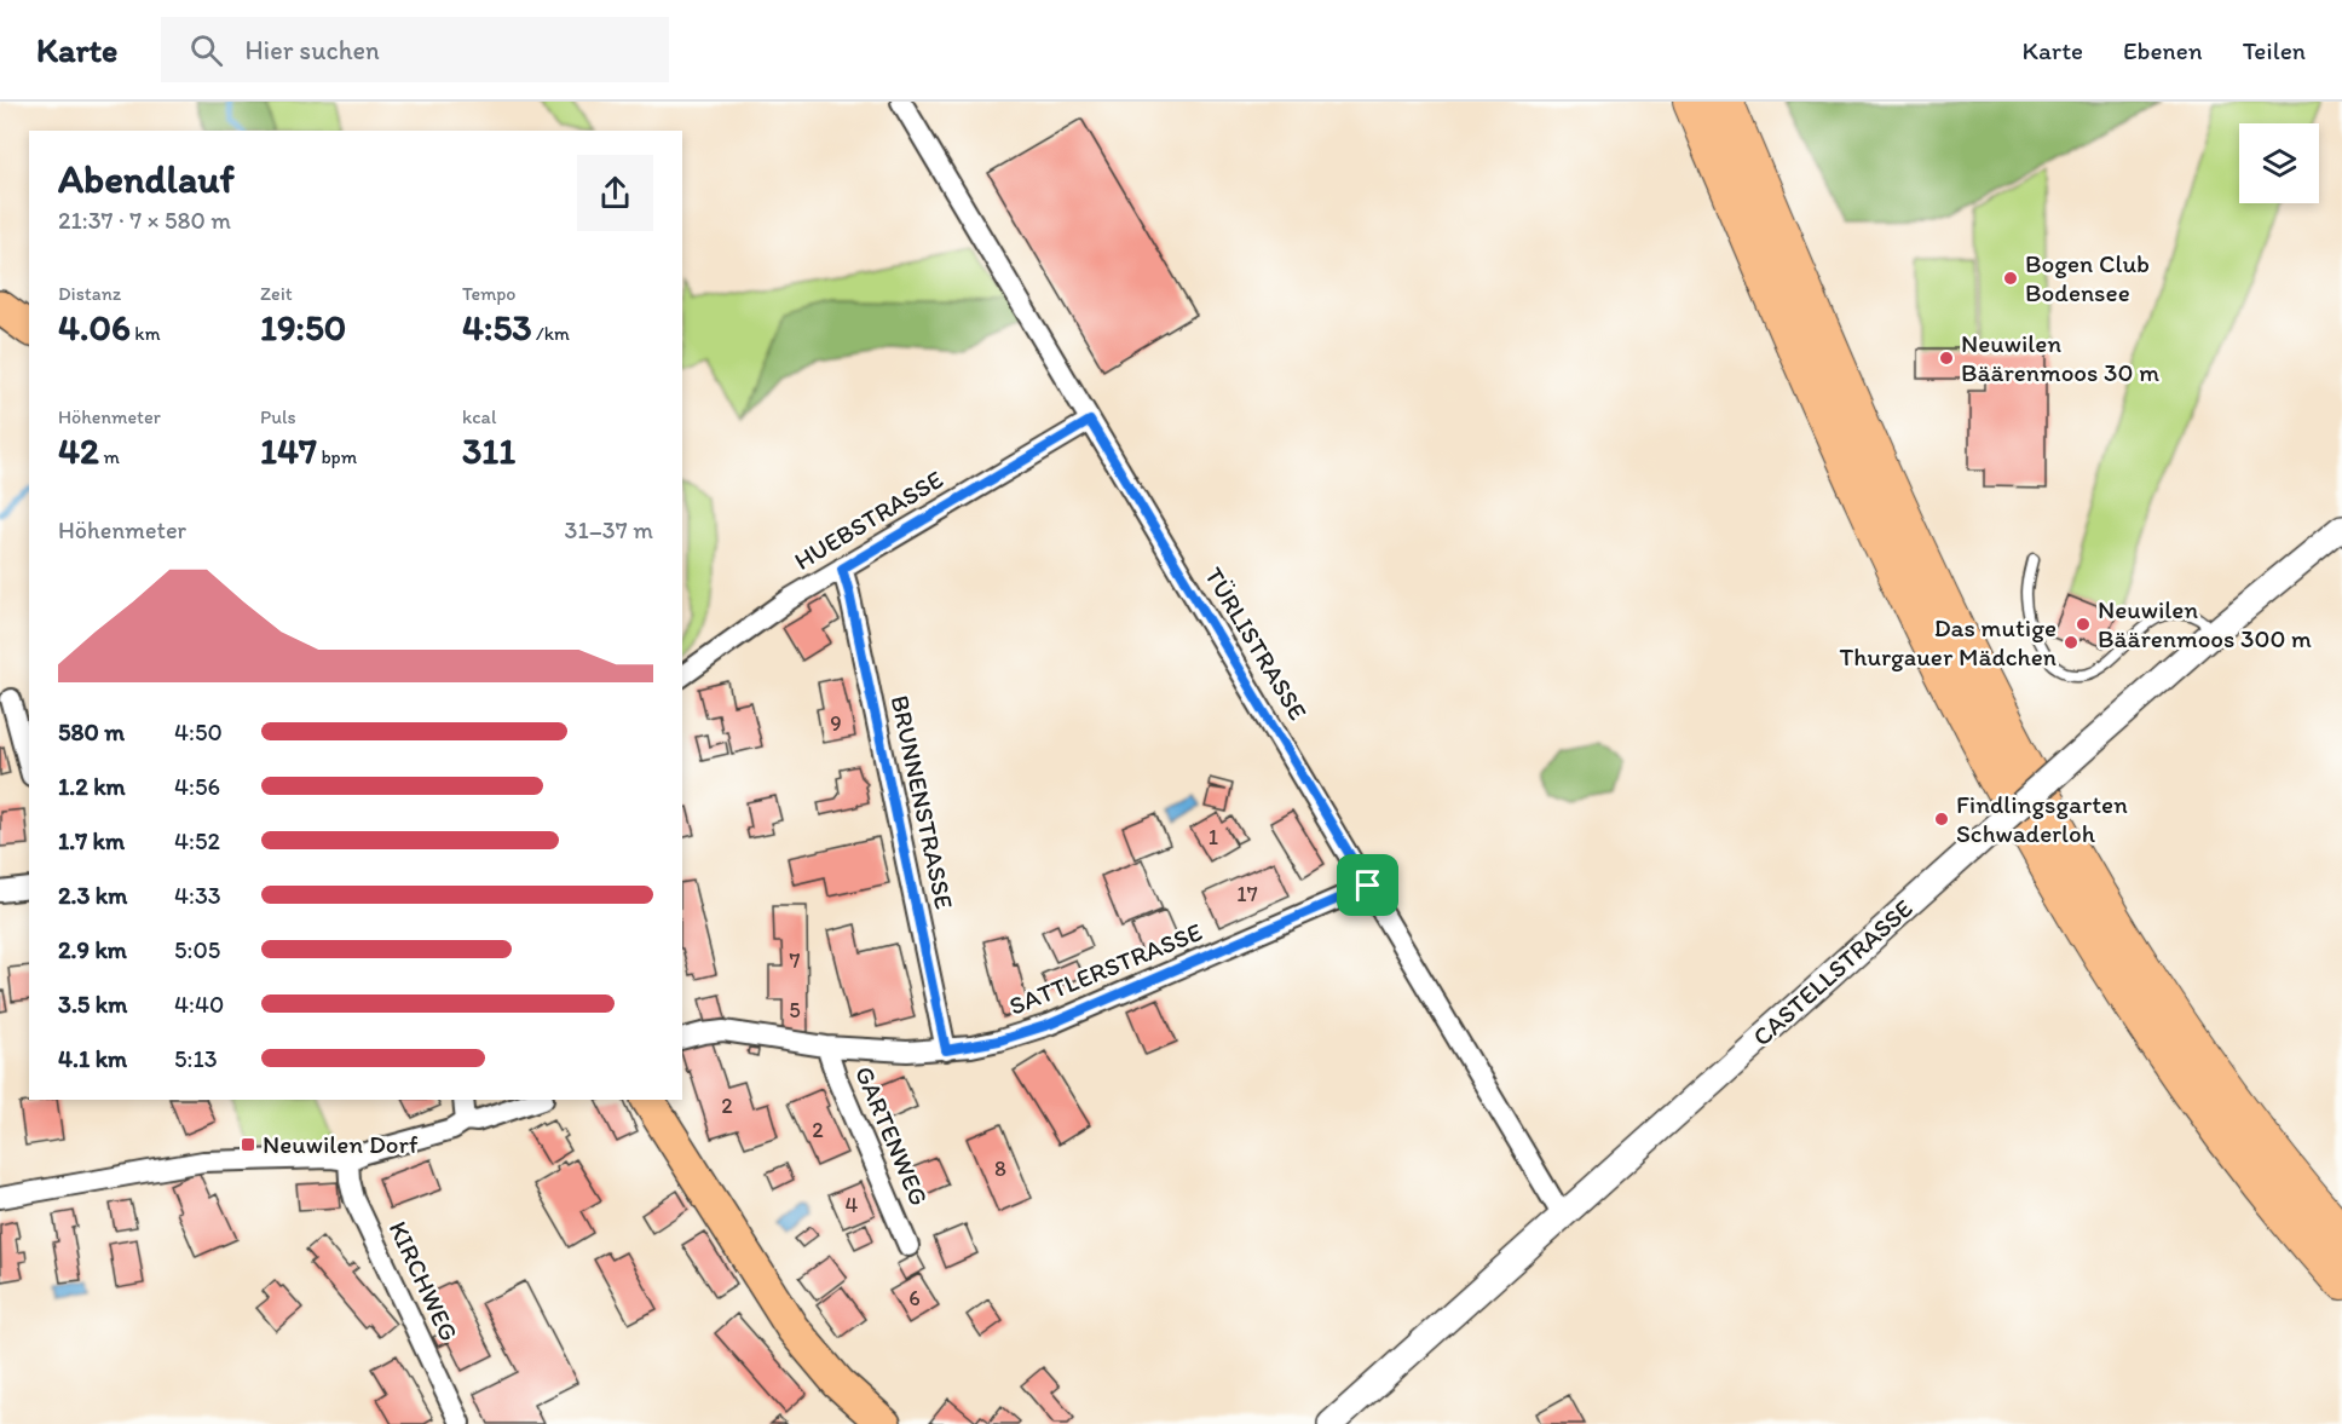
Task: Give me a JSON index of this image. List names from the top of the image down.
{
  "streets": {
    "street": [
      "HUEBSTRASSE",
      "TÜRLISTRASSE",
      "BRUNNENSTRASSE",
      "SATTLERSTRASSE",
      "CASTELLSTRASSE",
      "GARTENWEG",
      "KIRCHWEG"
    ]
  },
  "crossings": [
    ["HUEBSTRASSE", "TÜRLISTRASSE"],
    ["HUEBSTRASSE", "BRUNNENSTRASSE"],
    ["TÜRLISTRASSE", "SATTLERSTRASSE"],
    ["TÜRLISTRASSE", "CASTELLSTRASSE"],
    ["BRUNNENSTRASSE", "SATTLERSTRASSE"],
    ["SATTLERSTRASSE", "GARTENWEG"]
  ],
  "places": {
    "other": [
      "Bogen Club Bodensee",
      "Neuwilen Bäärenmoos 30 m",
      "Neuwilen Bäärenmoos 300 m",
      "Das mutige Thurgauer Mädchen",
      "Findlingsgarten Schwaderloh"
    ],
    "transit": ["Neuwilen Dorf"]
  },
  "house_numbers": [
    "9",
    "1",
    "17",
    "7",
    "5",
    "2",
    "2",
    "8",
    "4",
    "6"
  ],
  "page": {
    "header": "Karte",
    "search": "Hier suchen",
    "nav": ["Karte", "Ebenen", "Teilen"],
    "heading": ["Abendlauf", "21:37 · 7 × 580 m"],
    "stats": [
      ["Distanz", "4.06 km"],
      ["Zeit", "19:50"],
      ["Tempo", "4:53 /km"],
      ["Höhenmeter", "42 m"],
      ["Puls", "147 bpm"],
      ["kcal", "311"]
    ],
    "chart": ["Höhenmeter", "31–37 m"],
    "list": [
      {
        "name": "580 m",
        "note": "4:50"
      },
      {
        "name": "1.2 km",
        "note": "4:56"
      },
      {
        "name": "1.7 km",
        "note": "4:52"
      },
      {
        "name": "2.3 km",
        "note": "4:33"
      },
      {
        "name": "2.9 km",
        "note": "5:05"
      },
      {
        "name": "3.5 km",
        "note": "4:40"
      },
      {
        "name": "4.1 km",
        "note": "5:13"
      }
    ]
  }
}
